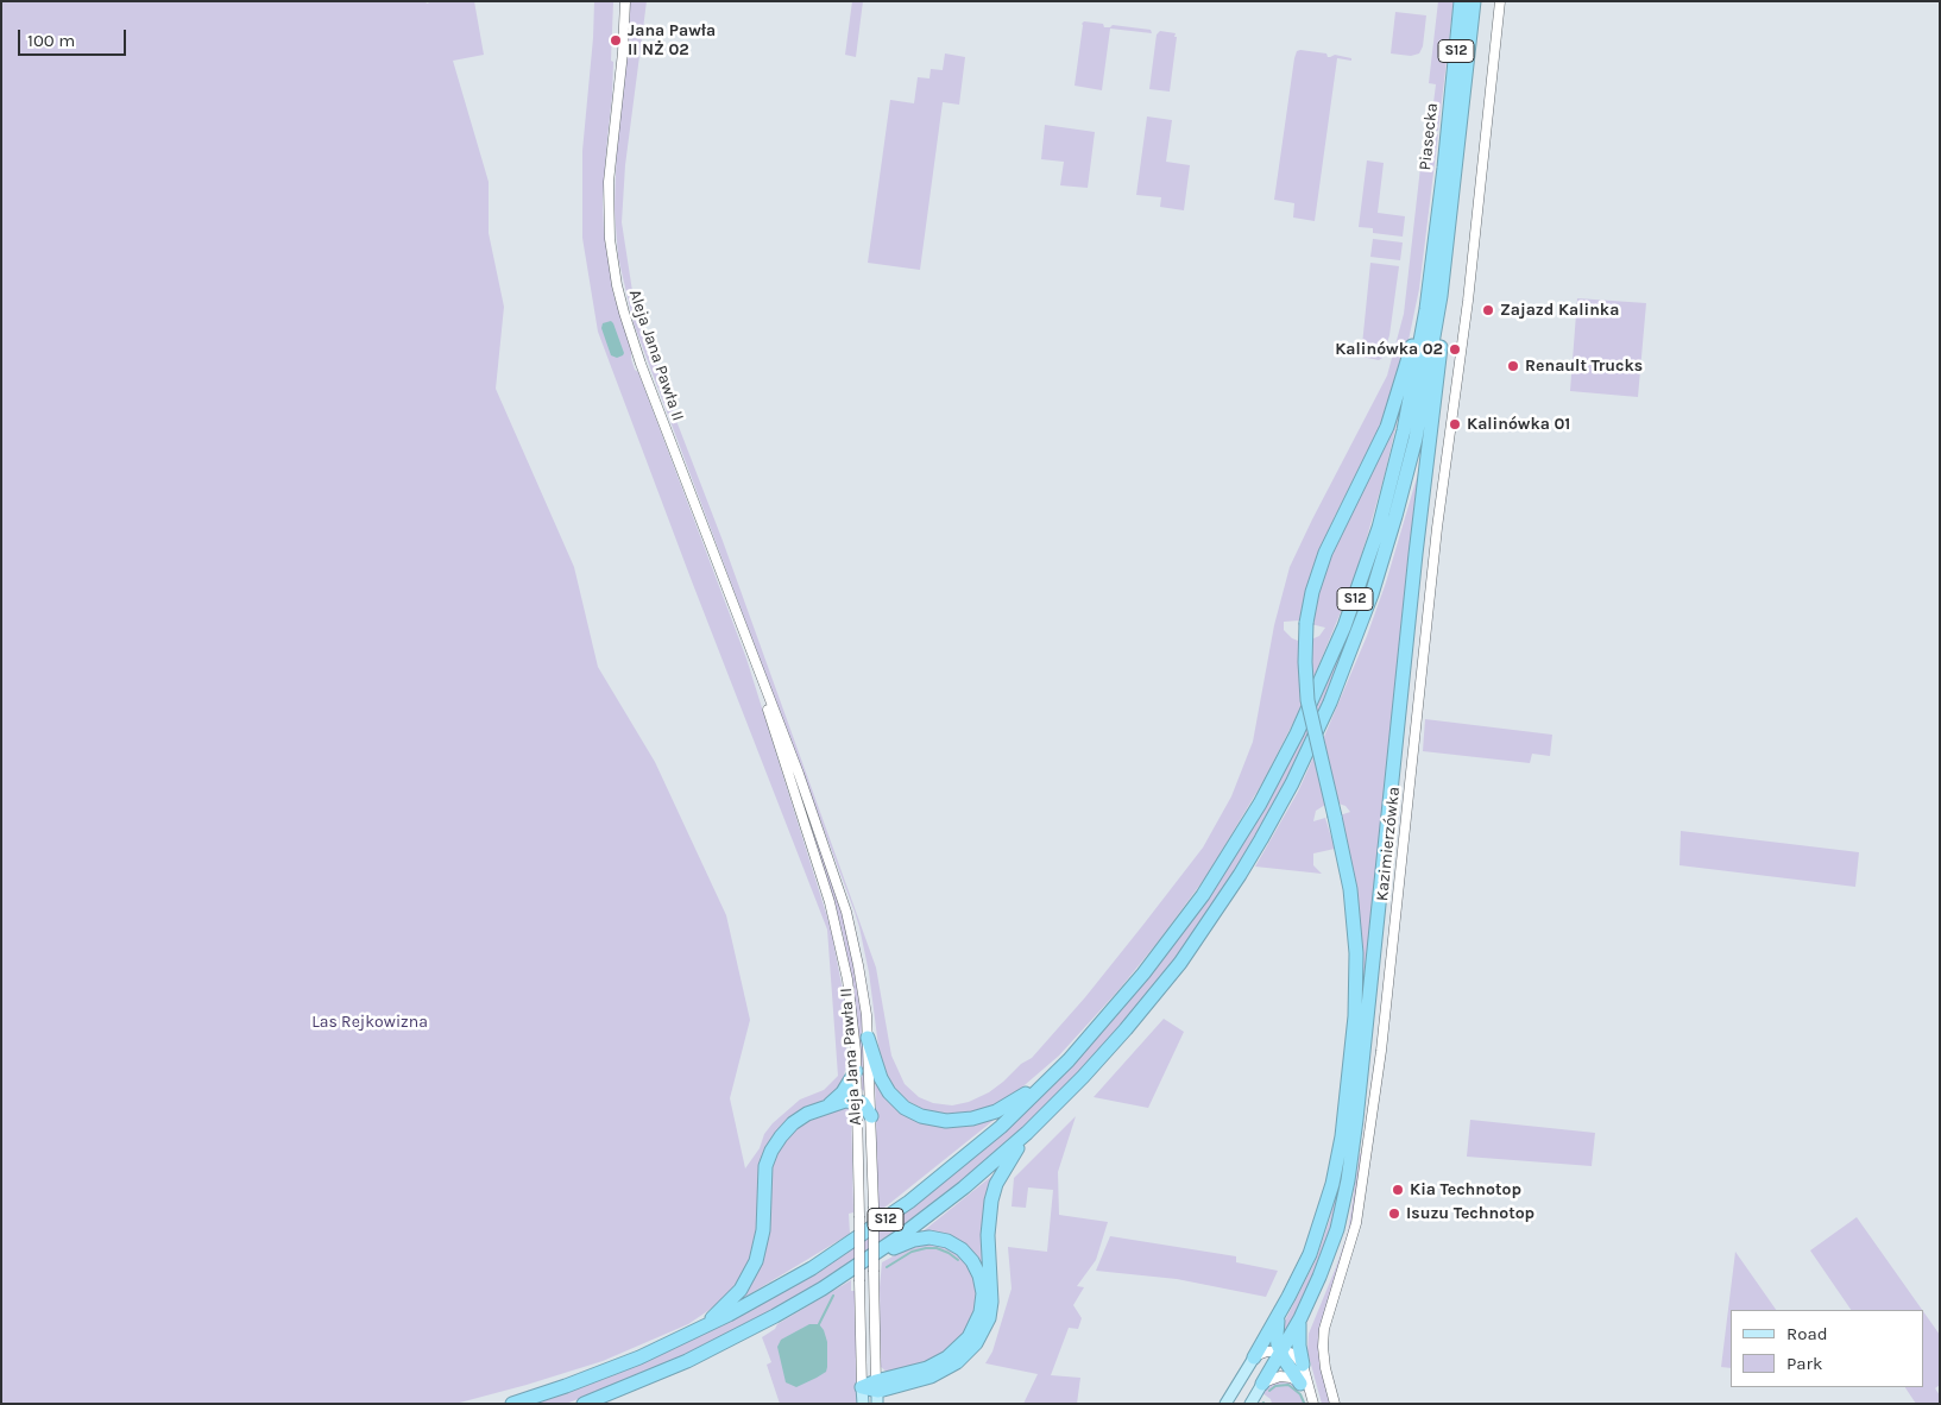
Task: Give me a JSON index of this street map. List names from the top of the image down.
{
  "streets": {
    "highway": ["S12", "Piasecka"],
    "street": ["Aleja Jana Pawła II", "Kazimierzówka"]
  },
  "crossings": [
    ["S12", "Piasecka"]
  ],
  "parks": ["Las Rejkowizna"],
  "places": [
    "Jana Pawła II NŻ 02",
    "Zajazd Kalinka",
    "Kalinówka 02",
    "Renault Trucks",
    "Kalinówka 01",
    "Kia Technotop",
    "Isuzu Technotop"
  ],
  "legend": ["Road", "Park"],
  "scale_bar": "100 m"
}
